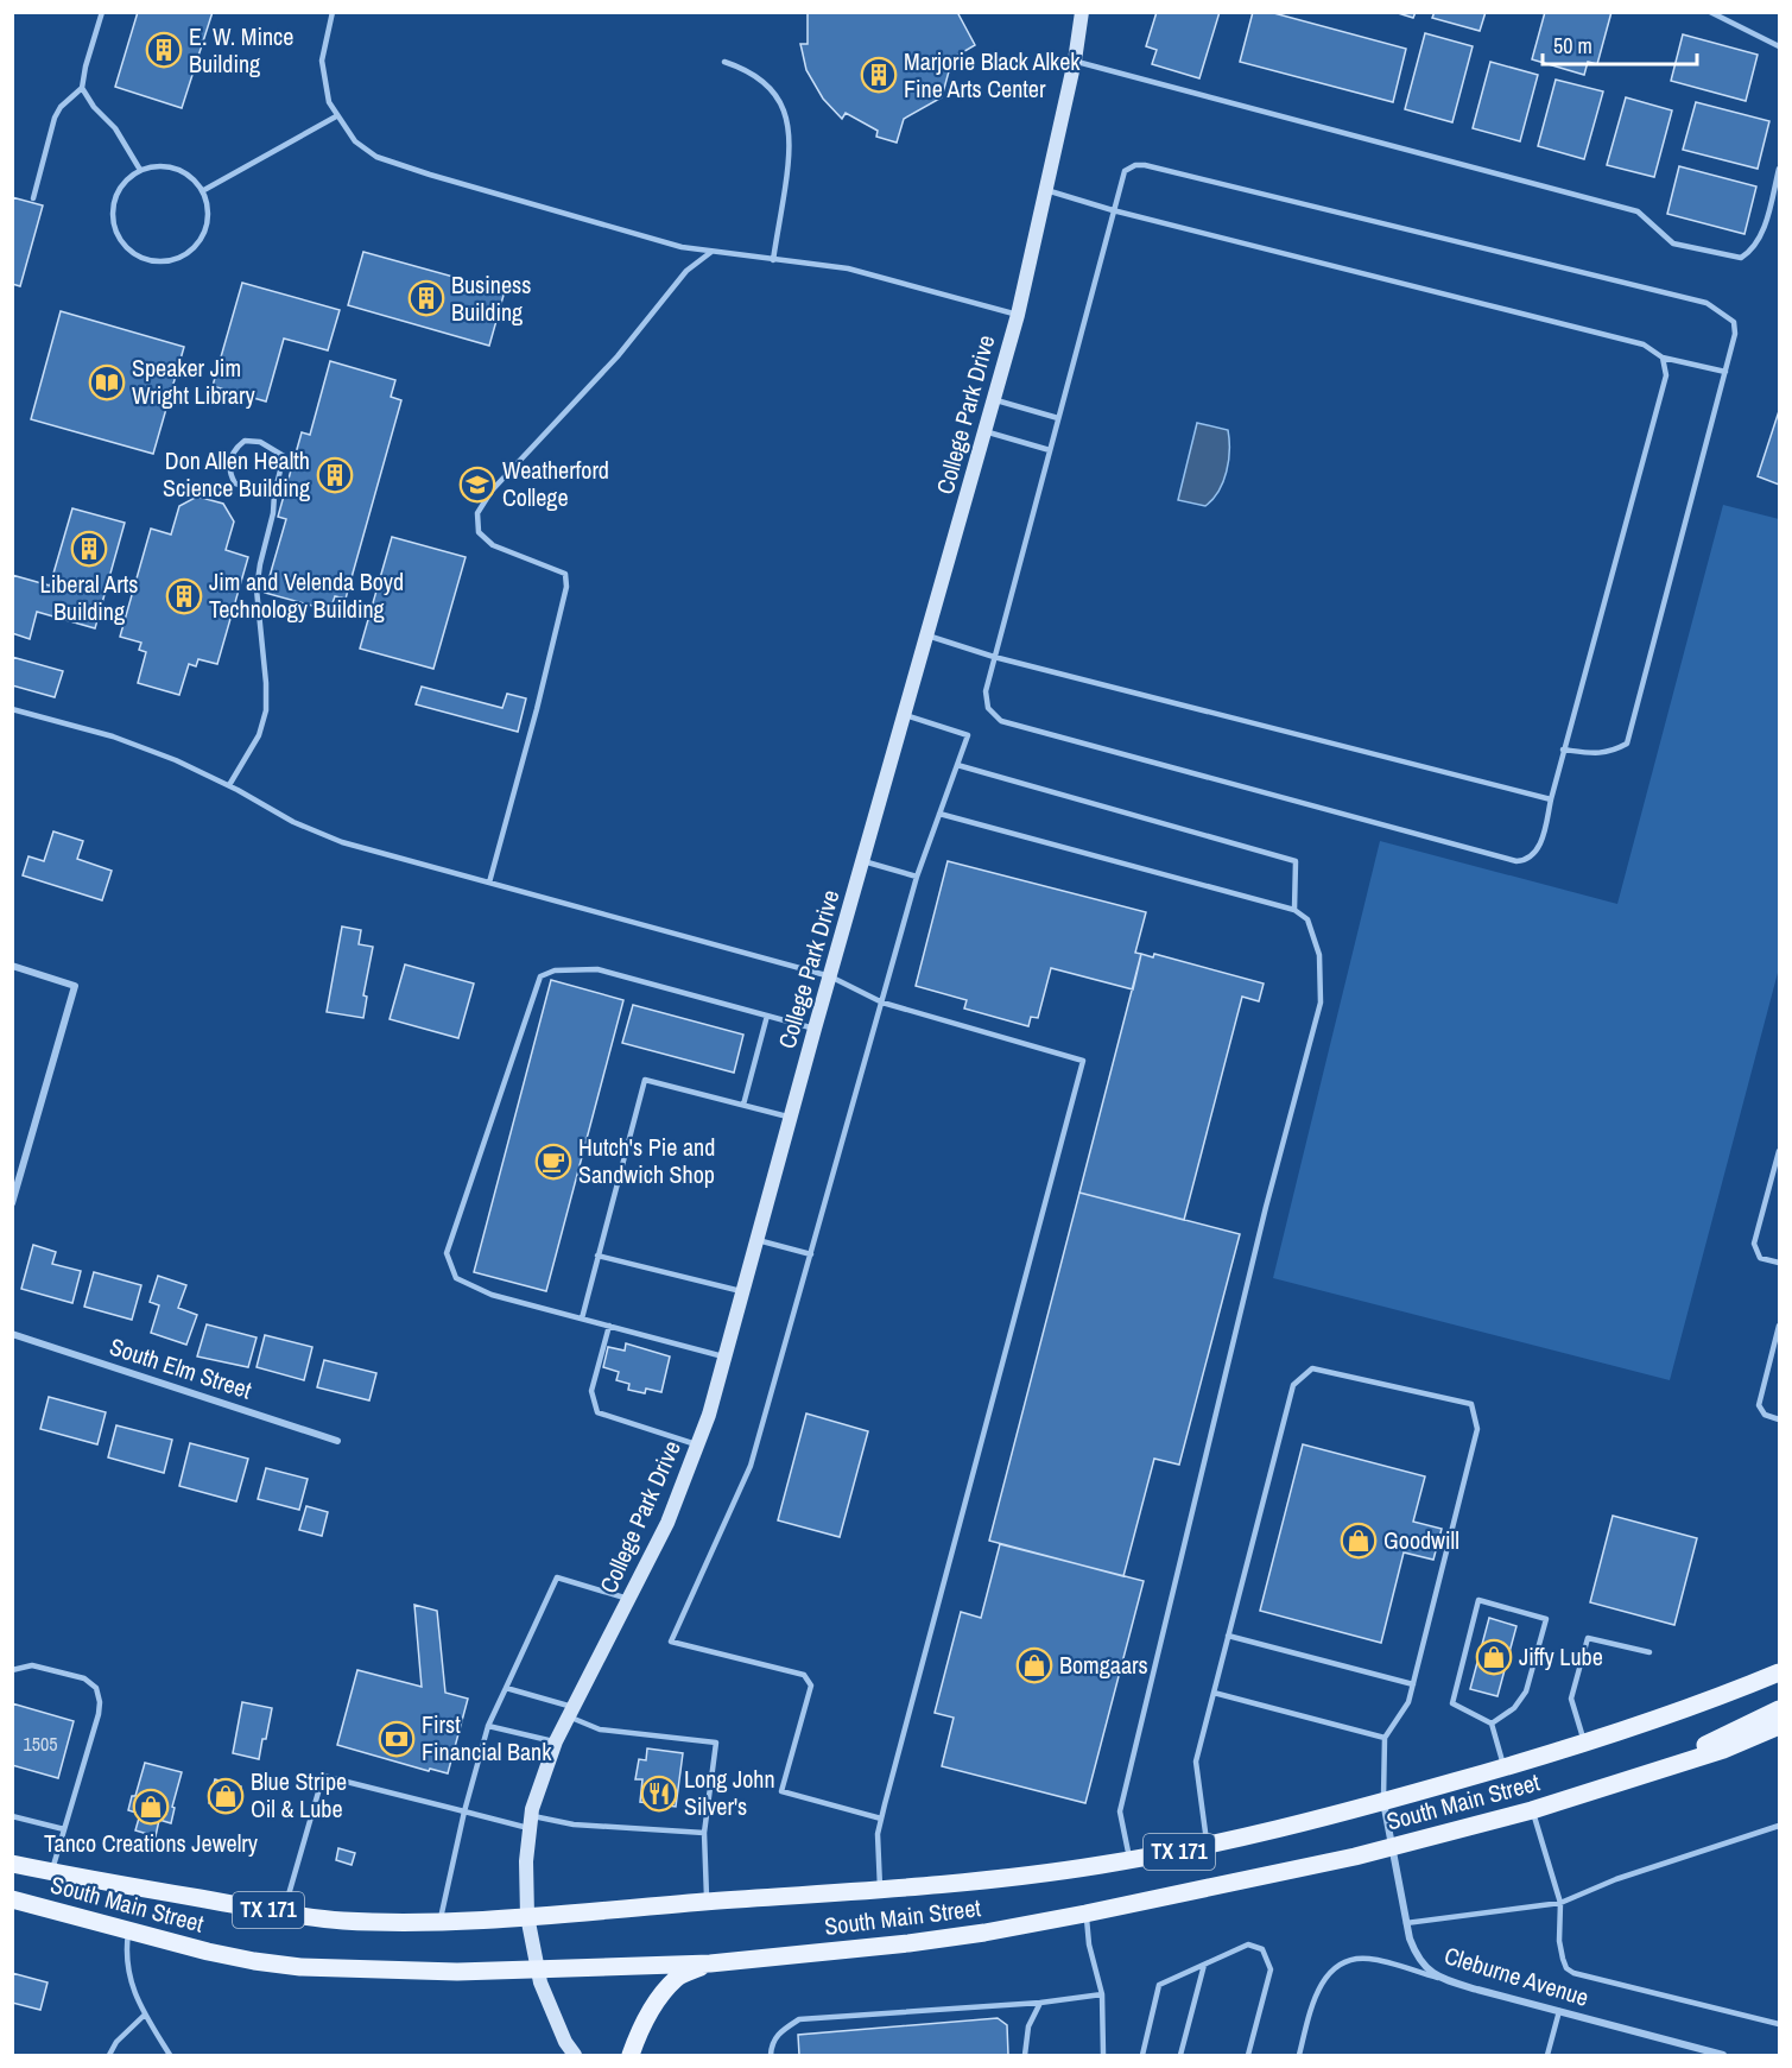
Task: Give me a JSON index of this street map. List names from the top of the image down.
{
  "streets": {
    "main road": ["South Main Street", "TX 171"],
    "street": ["College Park Drive", "South Elm Street", "Cleburne Avenue"]
  },
  "crossings": [
    ["College Park Drive", "South Main Street"],
    ["South Main Street", "Cleburne Avenue"]
  ],
  "places": {
    "building": [
      "E. W. Mince Building",
      "Marjorie Black Alkek Fine Arts Center",
      "Business Building",
      "Don Allen Health Science Building",
      "Liberal Arts Building",
      "Jim and Velenda Boyd Technology Building"
    ],
    "library": ["Speaker Jim Wright Library"],
    "school or university": ["Weatherford College"],
    "cafe": ["Hutch's Pie and Sandwich Shop"],
    "shop": [
      "Goodwill",
      "Jiffy Lube",
      "Bomgaars",
      "Blue Stripe Oil & Lube",
      "Tanco Creations Jewelry"
    ],
    "bank": ["First Financial Bank"],
    "restaurant": ["Long John Silver's"]
  },
  "house_numbers": ["1505"],
  "scale_bar": "50 m"
}
